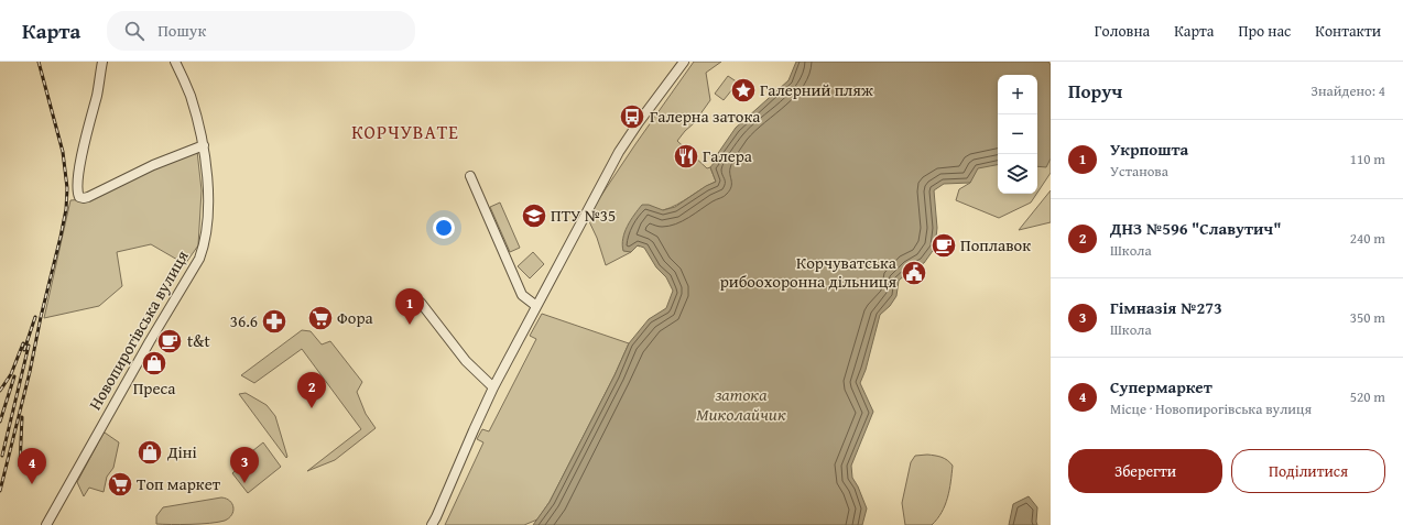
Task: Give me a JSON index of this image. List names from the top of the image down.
{
  "streets": {
    "street": ["Новопирогівська вулиця"]
  },
  "districts": ["КОРЧУВАТЕ"],
  "water": ["затока Миколайчик"],
  "places": {
    "place": ["Галерний пляж"],
    "bus stop": ["Галерна затока"],
    "restaurant": ["Галера"],
    "school or university": ["ПТУ №35"],
    "cafe": ["Поплавок", "t&t"],
    "public building": ["Корчуватська рибоохоронна дільниця"],
    "supermarket": ["Фора", "Топ маркет"],
    "pharmacy": ["36.6"],
    "shop": ["Преса", "Діні"]
  },
  "page": {
    "header": "Карта",
    "search": "Пошук",
    "nav": [
      "Головна",
      "Карта",
      "Про нас",
      "Контакти"
    ],
    "heading": ["Поруч", "Знайдено: 4"],
    "map_buttons": ["+", "−"],
    "list": [
      {
        "mark": "1",
        "name": "Укрпошта",
        "note": "Установа",
        "value": "110 m"
      },
      {
        "mark": "2",
        "name": "ДНЗ №596 \"Славутич\"",
        "note": "Школа",
        "value": "240 m"
      },
      {
        "mark": "3",
        "name": "Гімназія №273",
        "note": "Школа",
        "value": "350 m"
      },
      {
        "mark": "4",
        "name": "Супермаркет",
        "note": "Місце · Новопирогівська вулиця",
        "value": "520 m"
      }
    ],
    "pins": [
      "1",
      "2",
      "3",
      "4"
    ],
    "buttons": ["Зберегти", "Поділитися"]
  }
}
